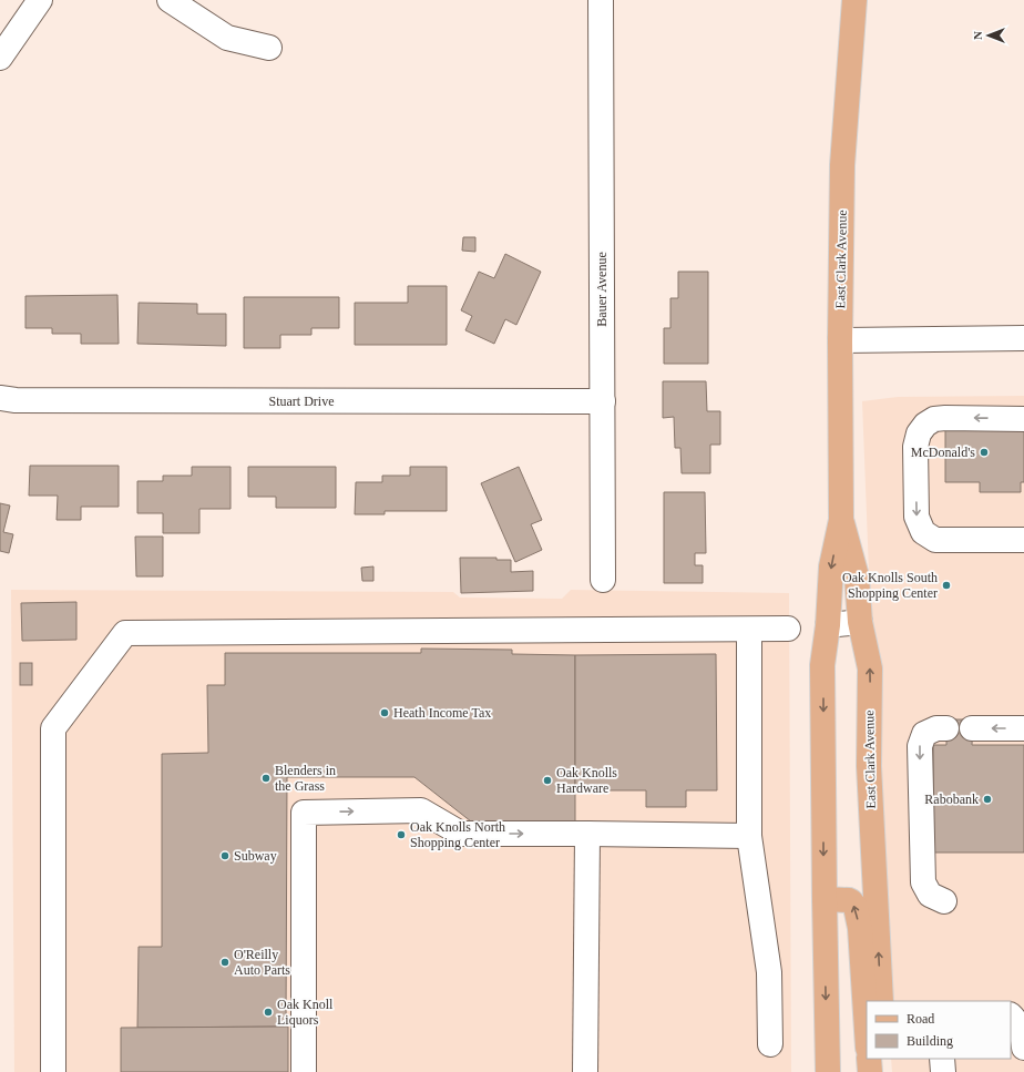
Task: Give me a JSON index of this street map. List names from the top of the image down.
{
  "streets": {
    "main road": ["East Clark Avenue"],
    "street": ["Bauer Avenue", "Stuart Drive"]
  },
  "crossings": [
    ["Bauer Avenue", "Stuart Drive"]
  ],
  "places": [
    "McDonald's",
    "Oak Knolls South Shopping Center",
    "Heath Income Tax",
    "Blenders in the Grass",
    "Oak Knolls Hardware",
    "Rabobank",
    "Oak Knolls North Shopping Center",
    "Subway",
    "O'Reilly Auto Parts",
    "Oak Knoll Liquors"
  ],
  "legend": ["Road", "Building"],
  "north": "left"
}
